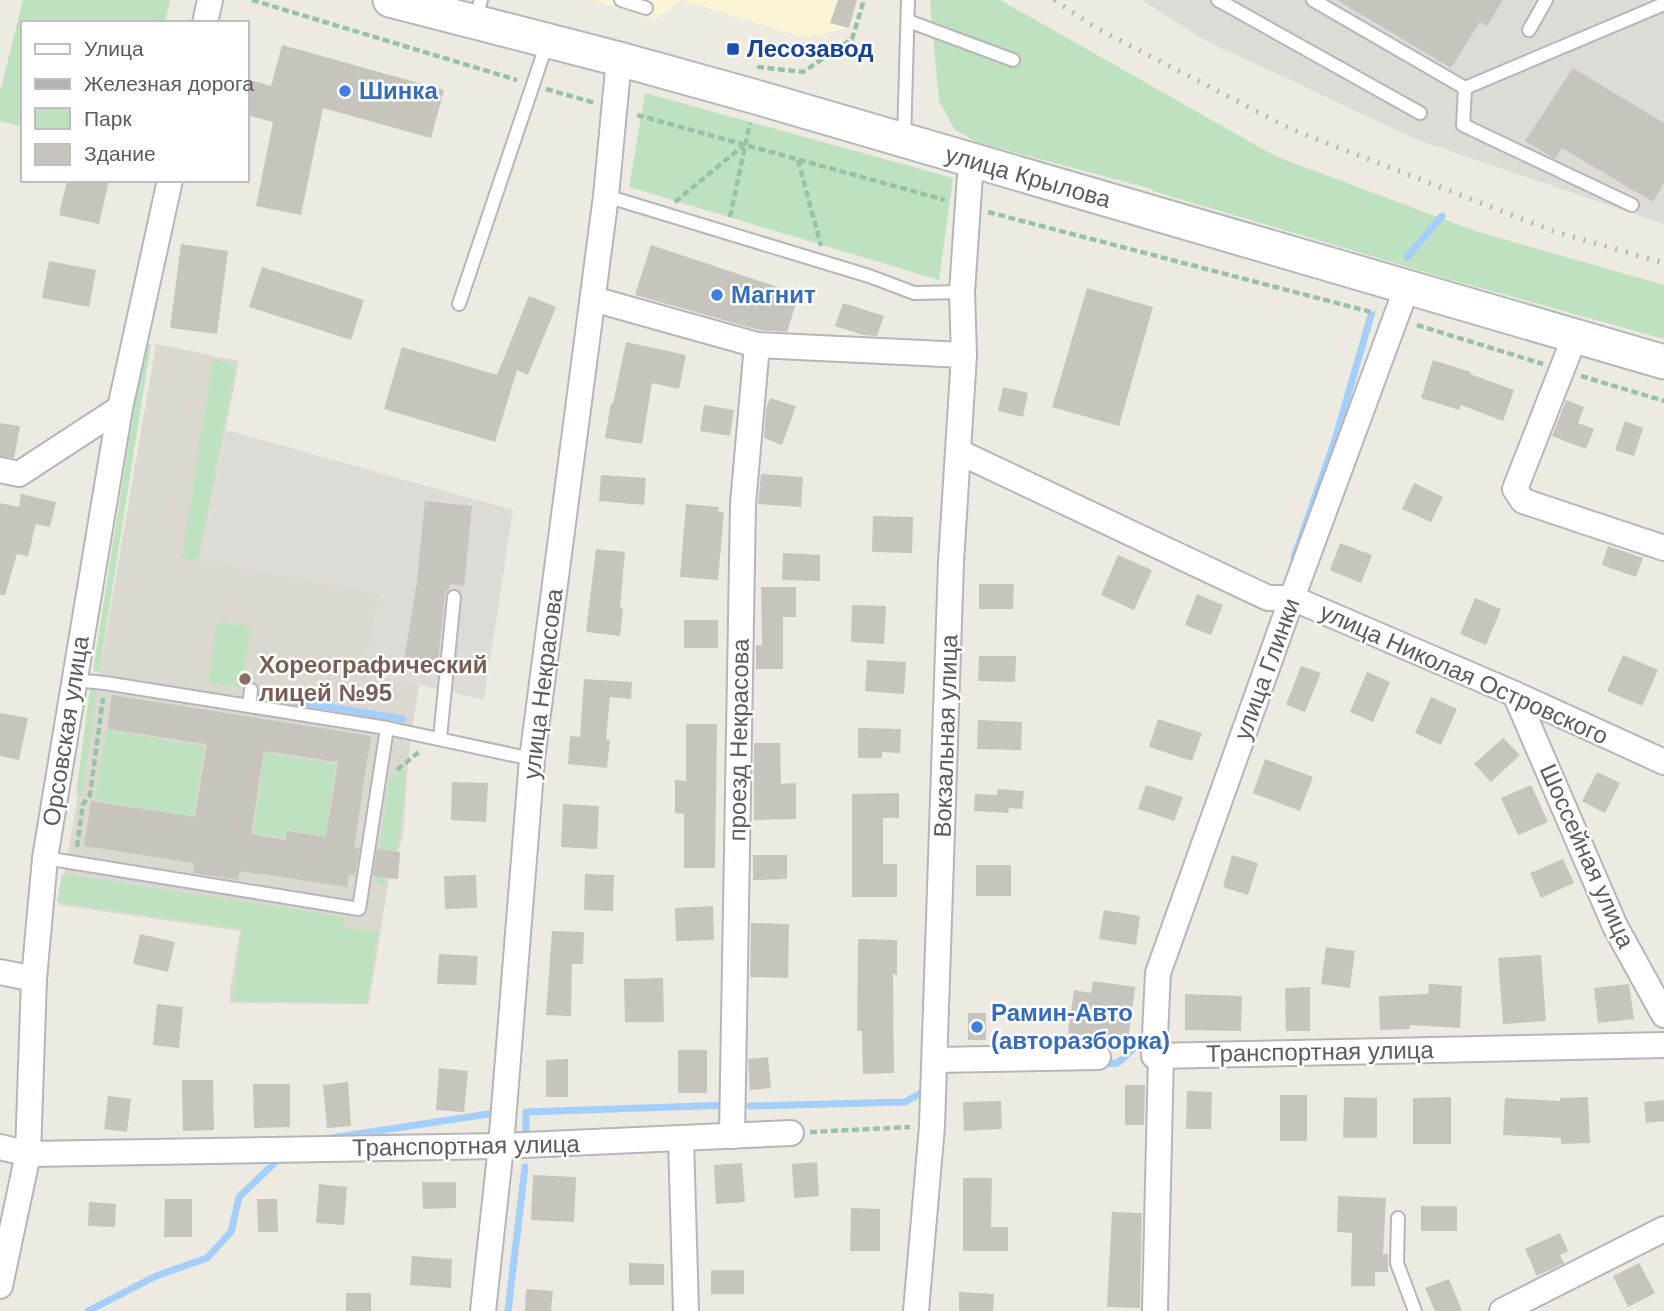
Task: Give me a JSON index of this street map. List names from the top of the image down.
{
  "streets": {
    "main road": ["улица Крылова"],
    "street": [
      "улица Глинки",
      "улица Николая Островского",
      "улица Некрасова",
      "Орсовская улица",
      "Вокзальная улица",
      "проезд Некрасова",
      "Шоссейная улица",
      "Транспортная улица"
    ]
  },
  "crossings": [
    ["улица Крылова", "улица Глинки"],
    ["улица Крылова", "улица Некрасова"],
    ["улица Крылова", "Вокзальная улица"],
    ["улица Глинки", "улица Николая Островского"],
    ["улица Глинки", "Транспортная улица"],
    ["улица Николая Островского", "Вокзальная улица"],
    ["улица Николая Островского", "Шоссейная улица"],
    ["улица Некрасова", "Транспортная улица"],
    ["Орсовская улица", "Транспортная улица"],
    ["проезд Некрасова", "Транспортная улица"]
  ],
  "places": {
    "transit": ["Лесозавод"],
    "other": [
      "Шинка",
      "Магнит",
      "Хореографический лицей №95",
      "Рамин-Авто (авторазборка)"
    ]
  },
  "legend": [
    "Улица",
    "Железная дорога",
    "Парк",
    "Здание"
  ]
}
